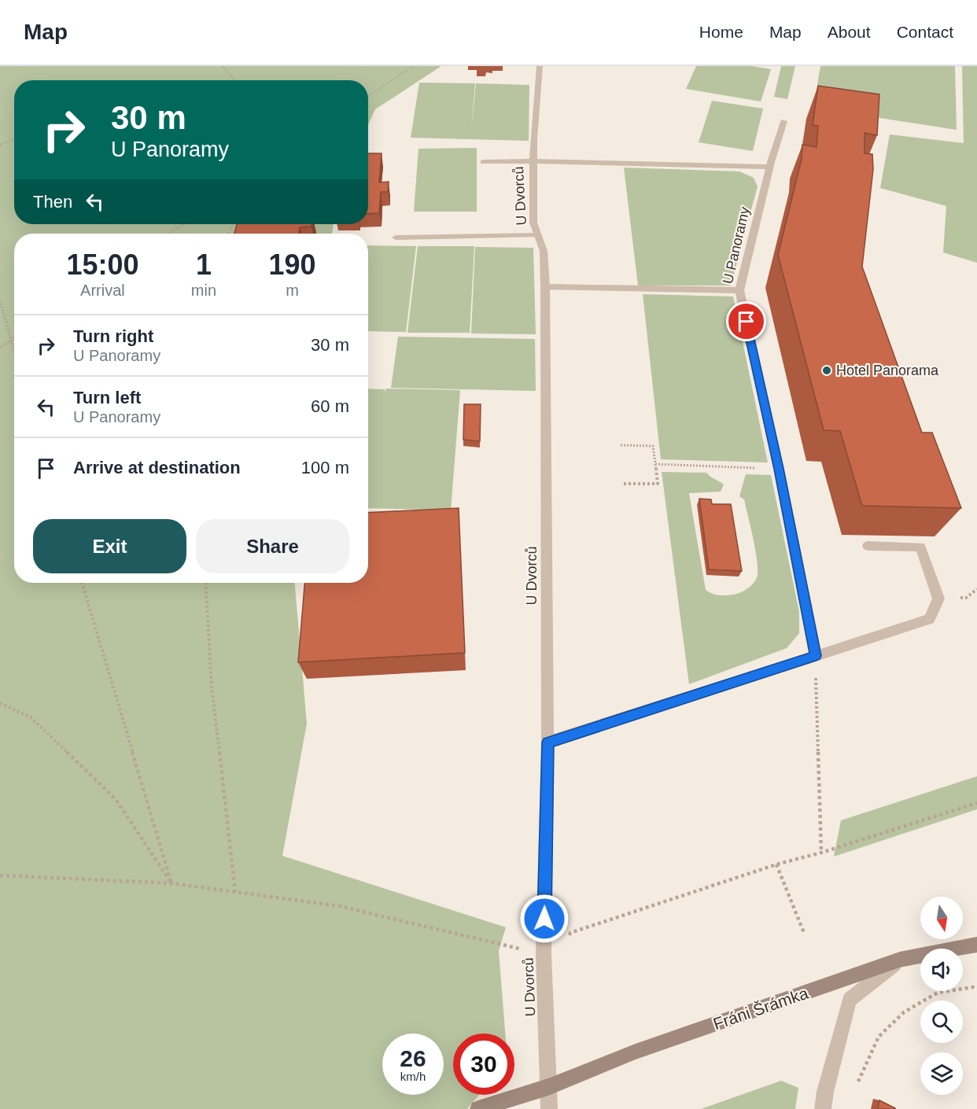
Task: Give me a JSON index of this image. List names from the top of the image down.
{
  "streets": {
    "street": ["U Dvorců", "U Panoramy", "Fráni Šrámka"]
  },
  "crossings": [
    ["U Dvorců", "Fráni Šrámka"]
  ],
  "places": ["Hotel Panorama"],
  "north": "bottom",
  "page": {
    "header": "Map",
    "nav": [
      "Home",
      "Map",
      "About",
      "Contact"
    ],
    "turn": ["30 m", "U Panoramy"],
    "then": "Then",
    "eta": [
      "15:00",
      "Arrival",
      "1",
      "min",
      "190",
      "m"
    ],
    "list": [
      {
        "name": "Turn right",
        "note": "U Panoramy",
        "value": "30 m"
      },
      {
        "name": "Turn left",
        "note": "U Panoramy",
        "value": "60 m"
      },
      {
        "name": "Arrive at destination",
        "value": "100 m"
      }
    ],
    "buttons": ["Exit", "Share"],
    "speed": "26 km/h",
    "limit": "30"
  }
}
